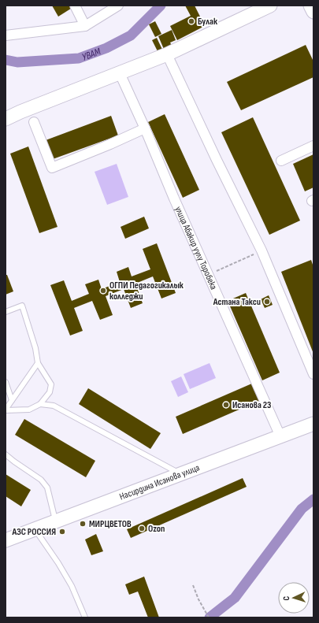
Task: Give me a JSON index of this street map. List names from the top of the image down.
{
  "streets": {
    "main road": ["Насирдина Исанова улица"],
    "street": ["улица Абакир уулу Торобека"]
  },
  "crossings": [
    ["улица Абакир уулу Торобека", "Насирдина Исанова улица"]
  ],
  "water": ["УВАМ"],
  "places": [
    "Булак",
    "ОГПИ Педагогикалык колледжи",
    "Астана Такси",
    "Исанова 23",
    "МИРЦВЕТОВ",
    "Ozon",
    "АЗС РОССИЯ"
  ],
  "north": "left"
}
